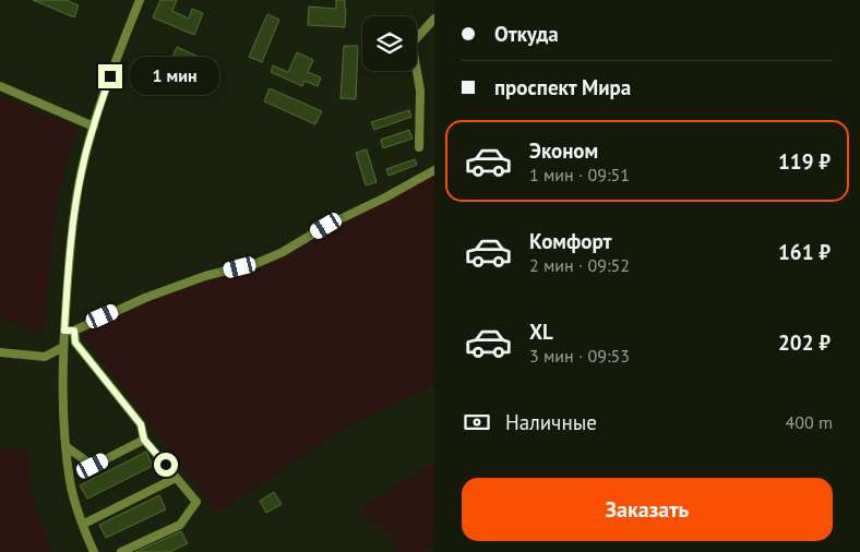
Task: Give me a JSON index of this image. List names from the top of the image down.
{
  "page": {
    "banner": ["Откуда", "проспект Мира"],
    "bubble": "1 мин",
    "list": [
      {
        "name": "Эконом",
        "note": "1 мин · 09:51",
        "value": "119 ₽"
      },
      {
        "name": "Комфорт",
        "note": "2 мин · 09:52",
        "value": "161 ₽"
      },
      {
        "name": "XL",
        "note": "3 мин · 09:53",
        "value": "202 ₽"
      }
    ],
    "pay": ["Наличные", "400 m"],
    "buttons": "Заказать"
  }
}
